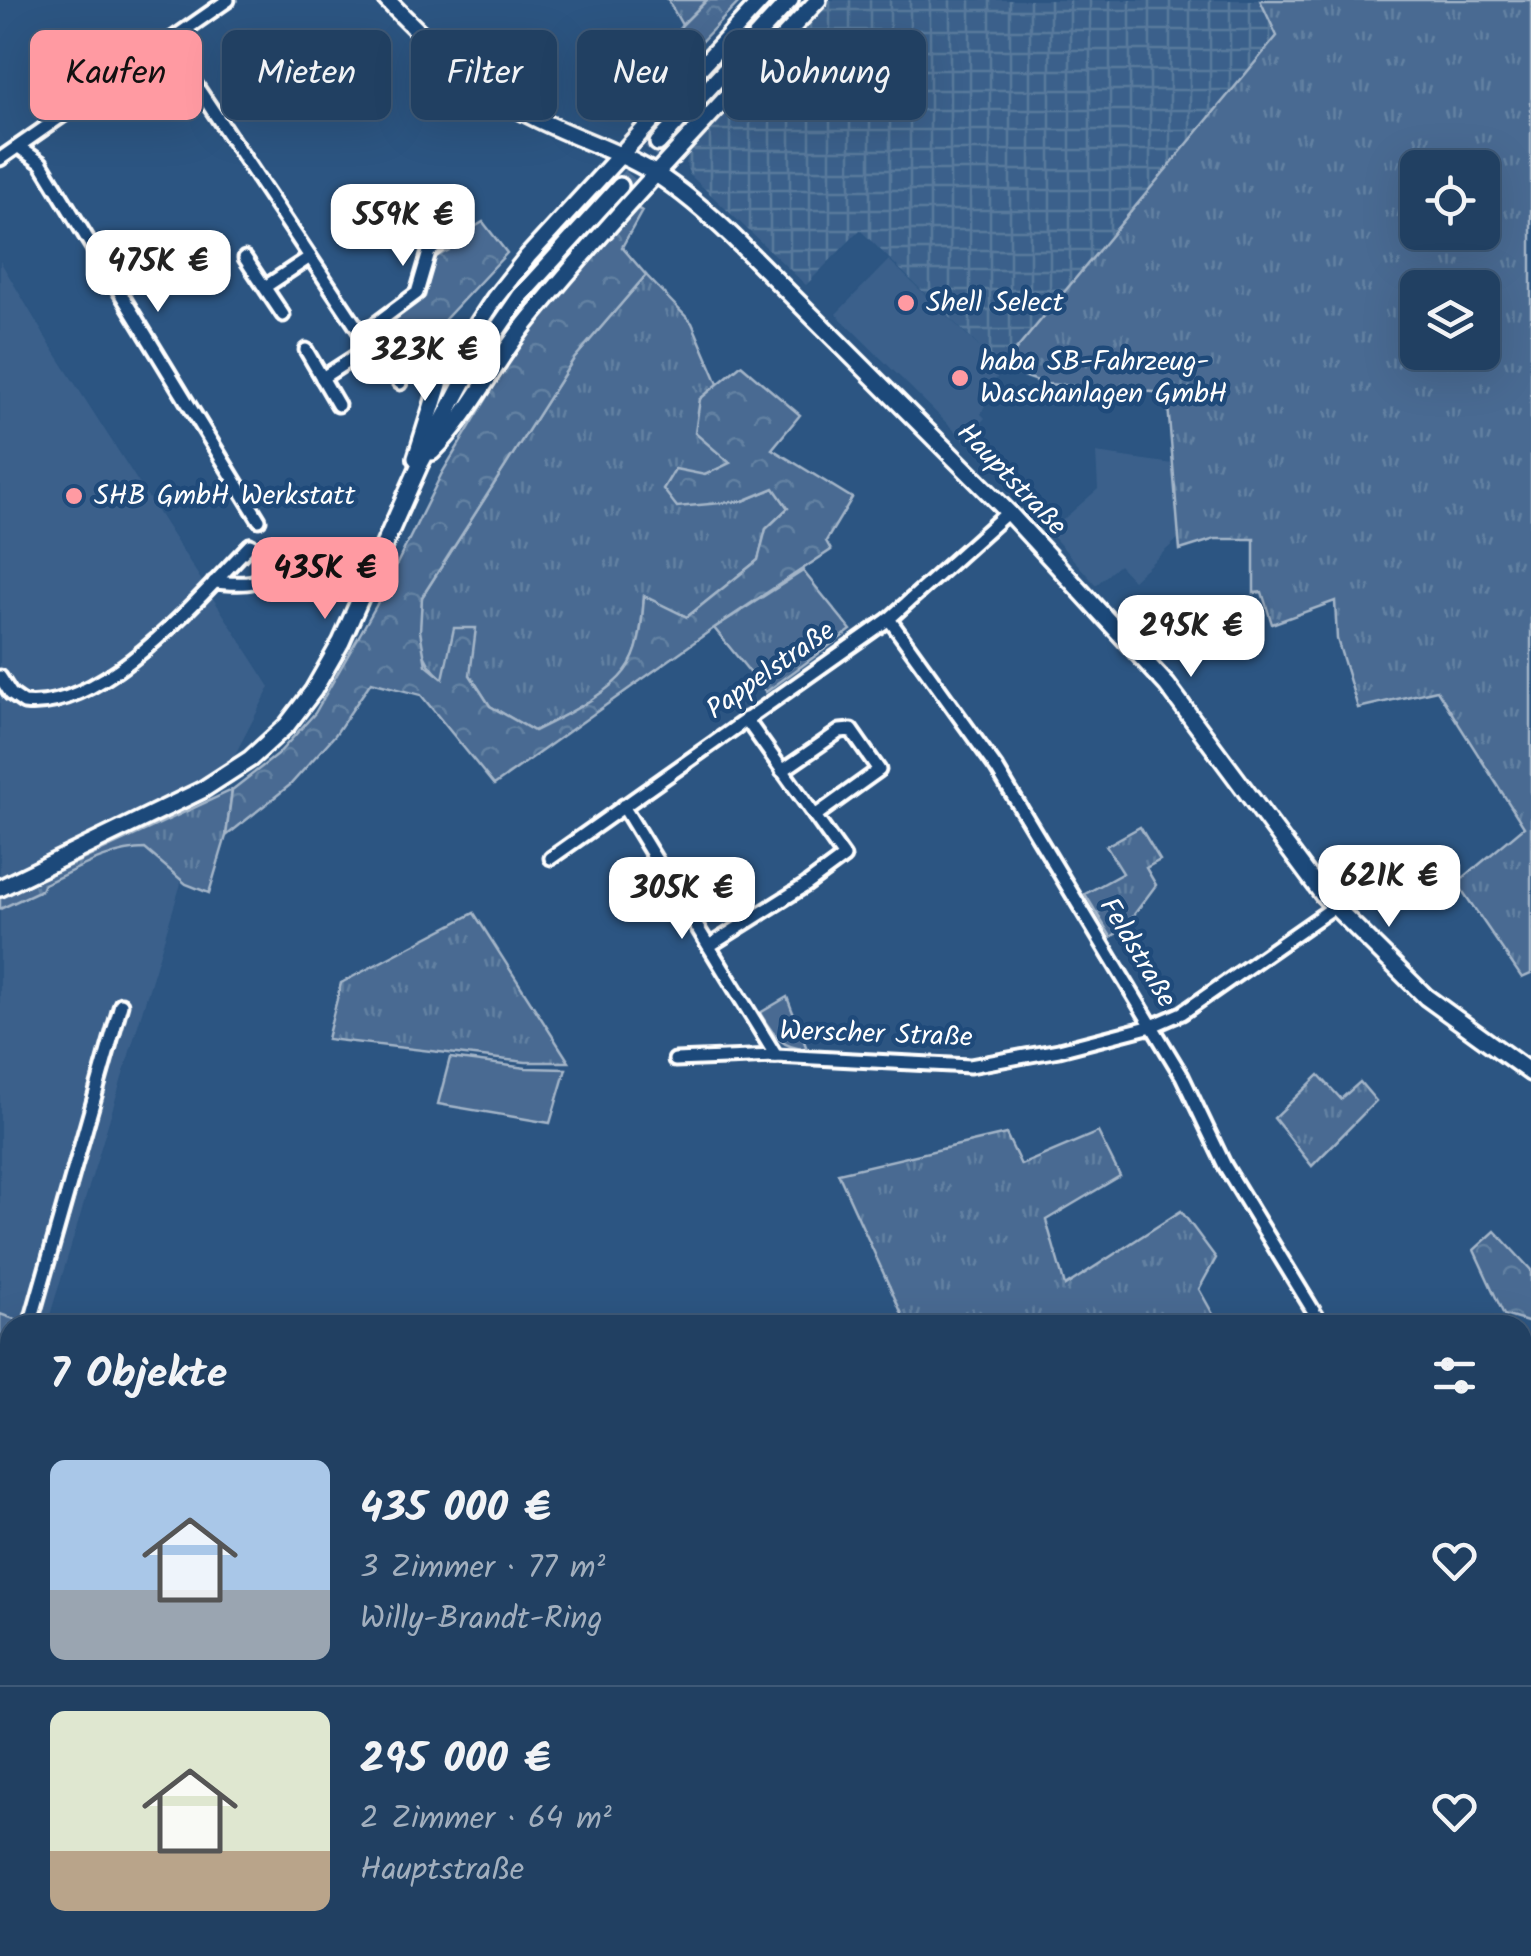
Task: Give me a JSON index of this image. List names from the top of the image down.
{
  "streets": {
    "main road": ["Hauptstraße"],
    "street": ["Pappelstraße", "Feldstraße", "Werscher Straße"]
  },
  "crossings": [
    ["Hauptstraße", "Pappelstraße"],
    ["Hauptstraße", "Werscher Straße"],
    ["Pappelstraße", "Feldstraße"],
    ["Feldstraße", "Werscher Straße"]
  ],
  "places": ["Shell Select", "haba SB-Fahrzeug- Waschanlagen GmbH", "SHB GmbH Werkstatt"],
  "page": {
    "chip": [
      "Kaufen",
      "Mieten",
      "Filter",
      "Neu",
      "Wohnung"
    ],
    "price": [
      "559K €",
      "475K €",
      "323K €",
      "435K €",
      "295K €",
      "621K €",
      "305K €"
    ],
    "heading": "7 Objekte",
    "list": [
      {
        "name": "435 000 €",
        "note": "3 Zimmer · 77 m² · Willy-Brandt-Ring"
      },
      {
        "name": "295 000 €",
        "note": "2 Zimmer · 64 m² · Hauptstraße"
      }
    ]
  }
}
